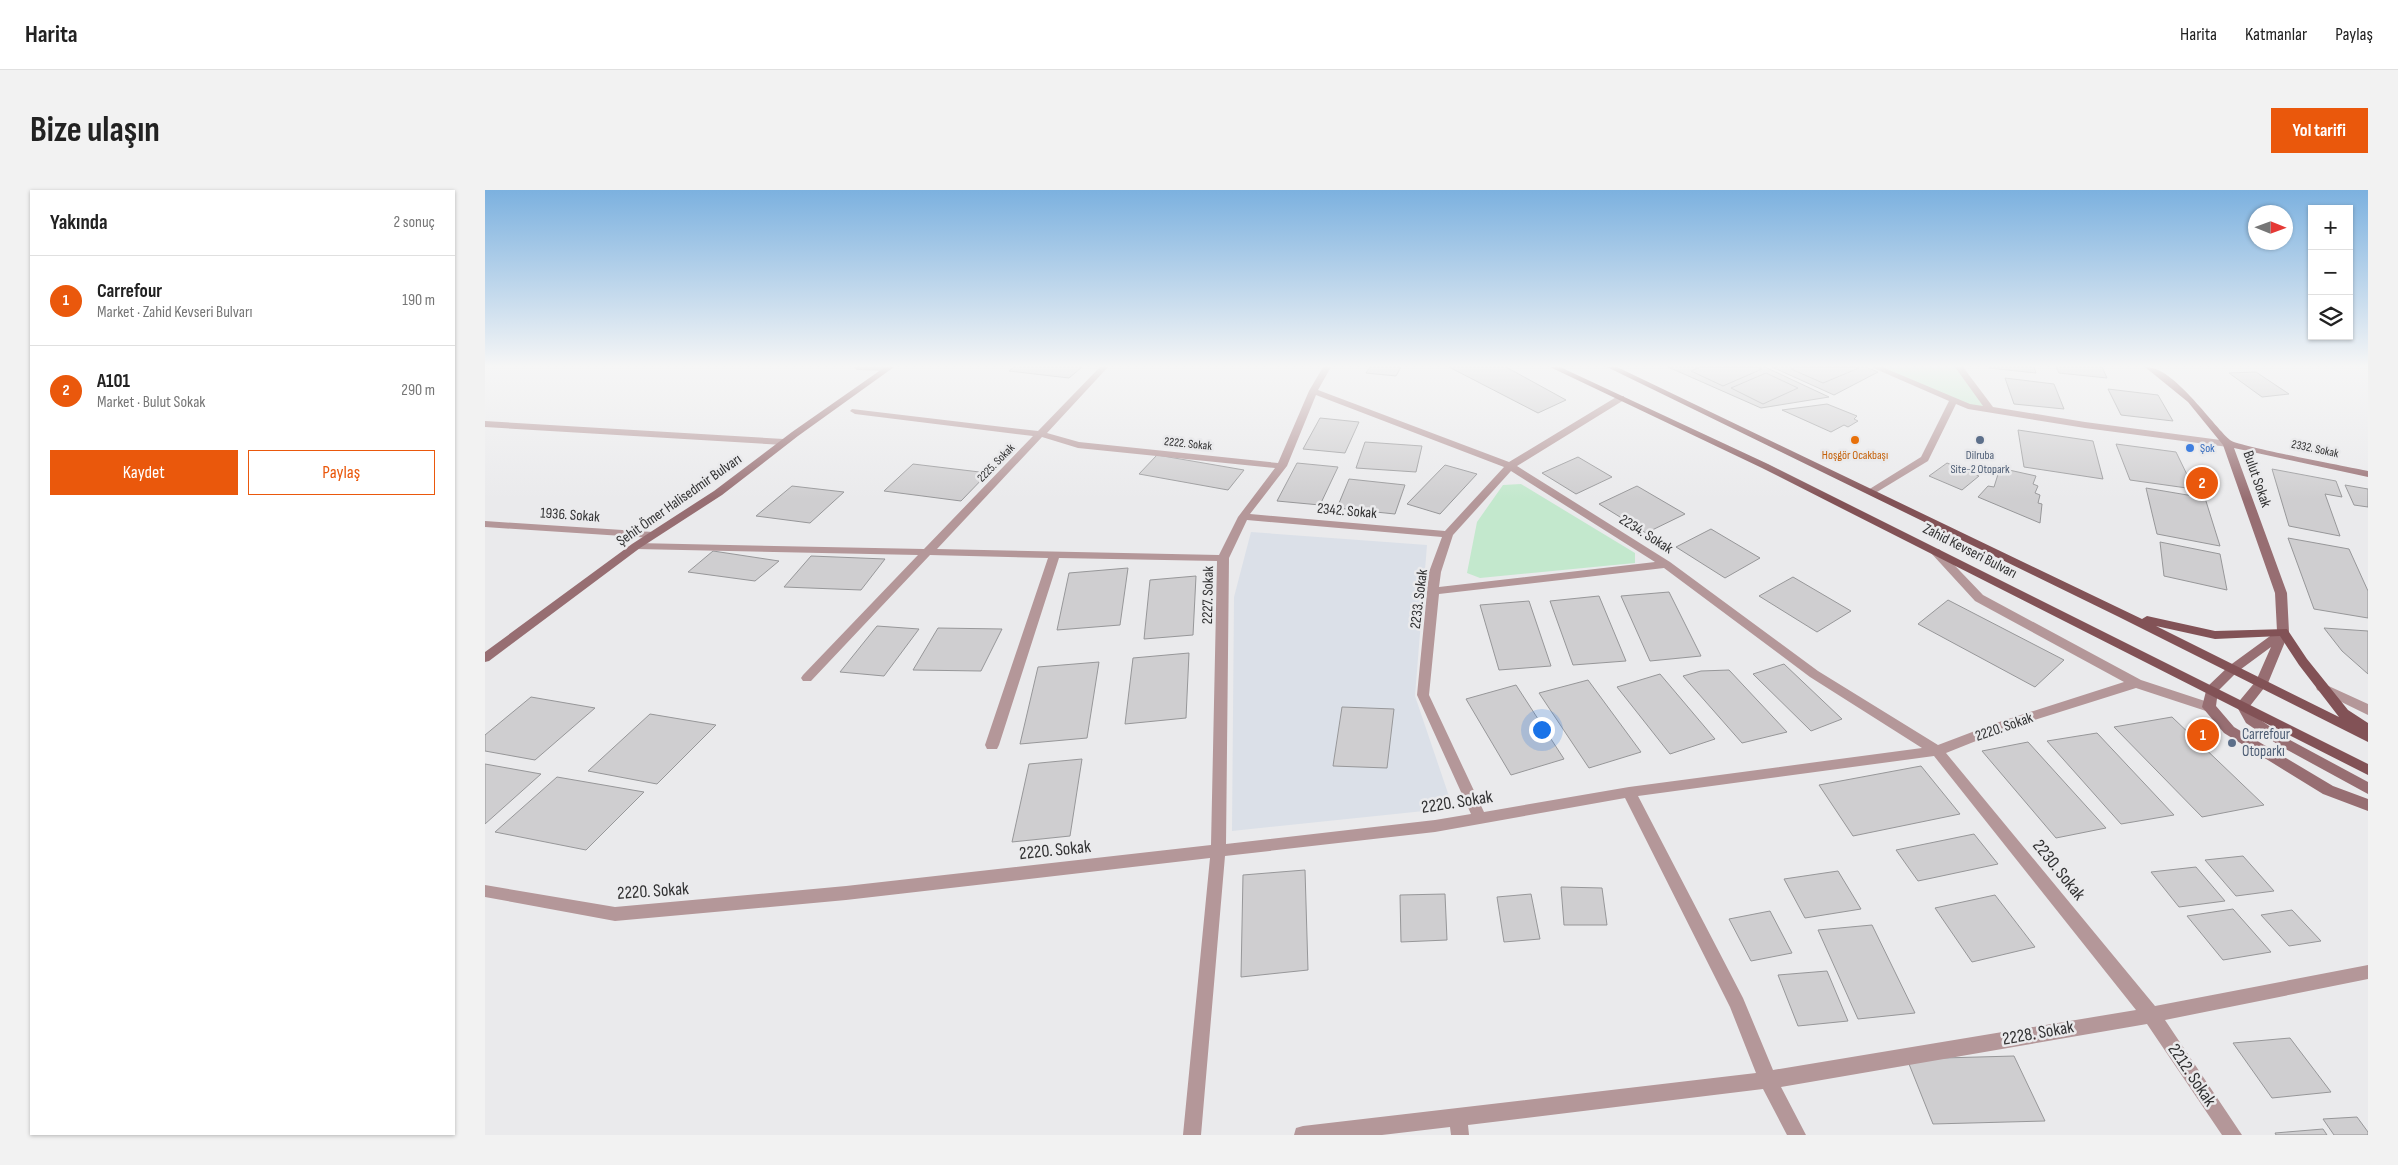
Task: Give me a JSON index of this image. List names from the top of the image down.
{
  "streets": {
    "main road": [
      "2332. Sokak",
      "Bulut Sokak",
      "Şehit Ömer Halisedmir Bulvarı",
      "Zahid Kevseri Bulvarı"
    ],
    "street": [
      "2222. Sokak",
      "2225. Sokak",
      "2342. Sokak",
      "1936. Sokak",
      "2234. Sokak",
      "2227. Sokak",
      "2233. Sokak",
      "2220. Sokak",
      "2230. Sokak",
      "2228. Sokak",
      "2212. Sokak"
    ]
  },
  "crossings": [
    ["2222. Sokak", "2225. Sokak"],
    ["2222. Sokak", "2227. Sokak"],
    ["2332. Sokak", "Bulut Sokak"],
    ["Şehit Ömer Halisedmir Bulvarı", "1936. Sokak"],
    ["2342. Sokak", "2227. Sokak"],
    ["2342. Sokak", "2233. Sokak"],
    ["2234. Sokak", "2233. Sokak"],
    ["2234. Sokak", "2220. Sokak"],
    ["2234. Sokak", "2230. Sokak"],
    ["2227. Sokak", "2220. Sokak"],
    ["2233. Sokak", "2220. Sokak"],
    ["2220. Sokak", "2230. Sokak"],
    ["2230. Sokak", "2228. Sokak"],
    ["2230. Sokak", "2212. Sokak"],
    ["2228. Sokak", "2212. Sokak"]
  ],
  "places": [
    "Hoşgör Ocakbaşı",
    "Dilruba Site-2 Otopark",
    "Şok",
    "Carrefour Otoparkı"
  ],
  "north": "right",
  "page": {
    "header": "Harita",
    "nav": ["Harita", "Katmanlar", "Paylaş"],
    "buttons": [
      "Yol tarifi",
      ["Kaydet", "Paylaş"]
    ],
    "title": "Bize ulaşın",
    "heading": ["Yakında", "2 sonuç"],
    "map_buttons": ["+", "−"],
    "list": [
      {
        "mark": "1",
        "name": "Carrefour",
        "note": "Market · Zahid Kevseri Bulvarı",
        "value": "190 m"
      },
      {
        "mark": "2",
        "name": "A101",
        "note": "Market · Bulut Sokak",
        "value": "290 m"
      }
    ],
    "pins": ["2", "1"]
  }
}
